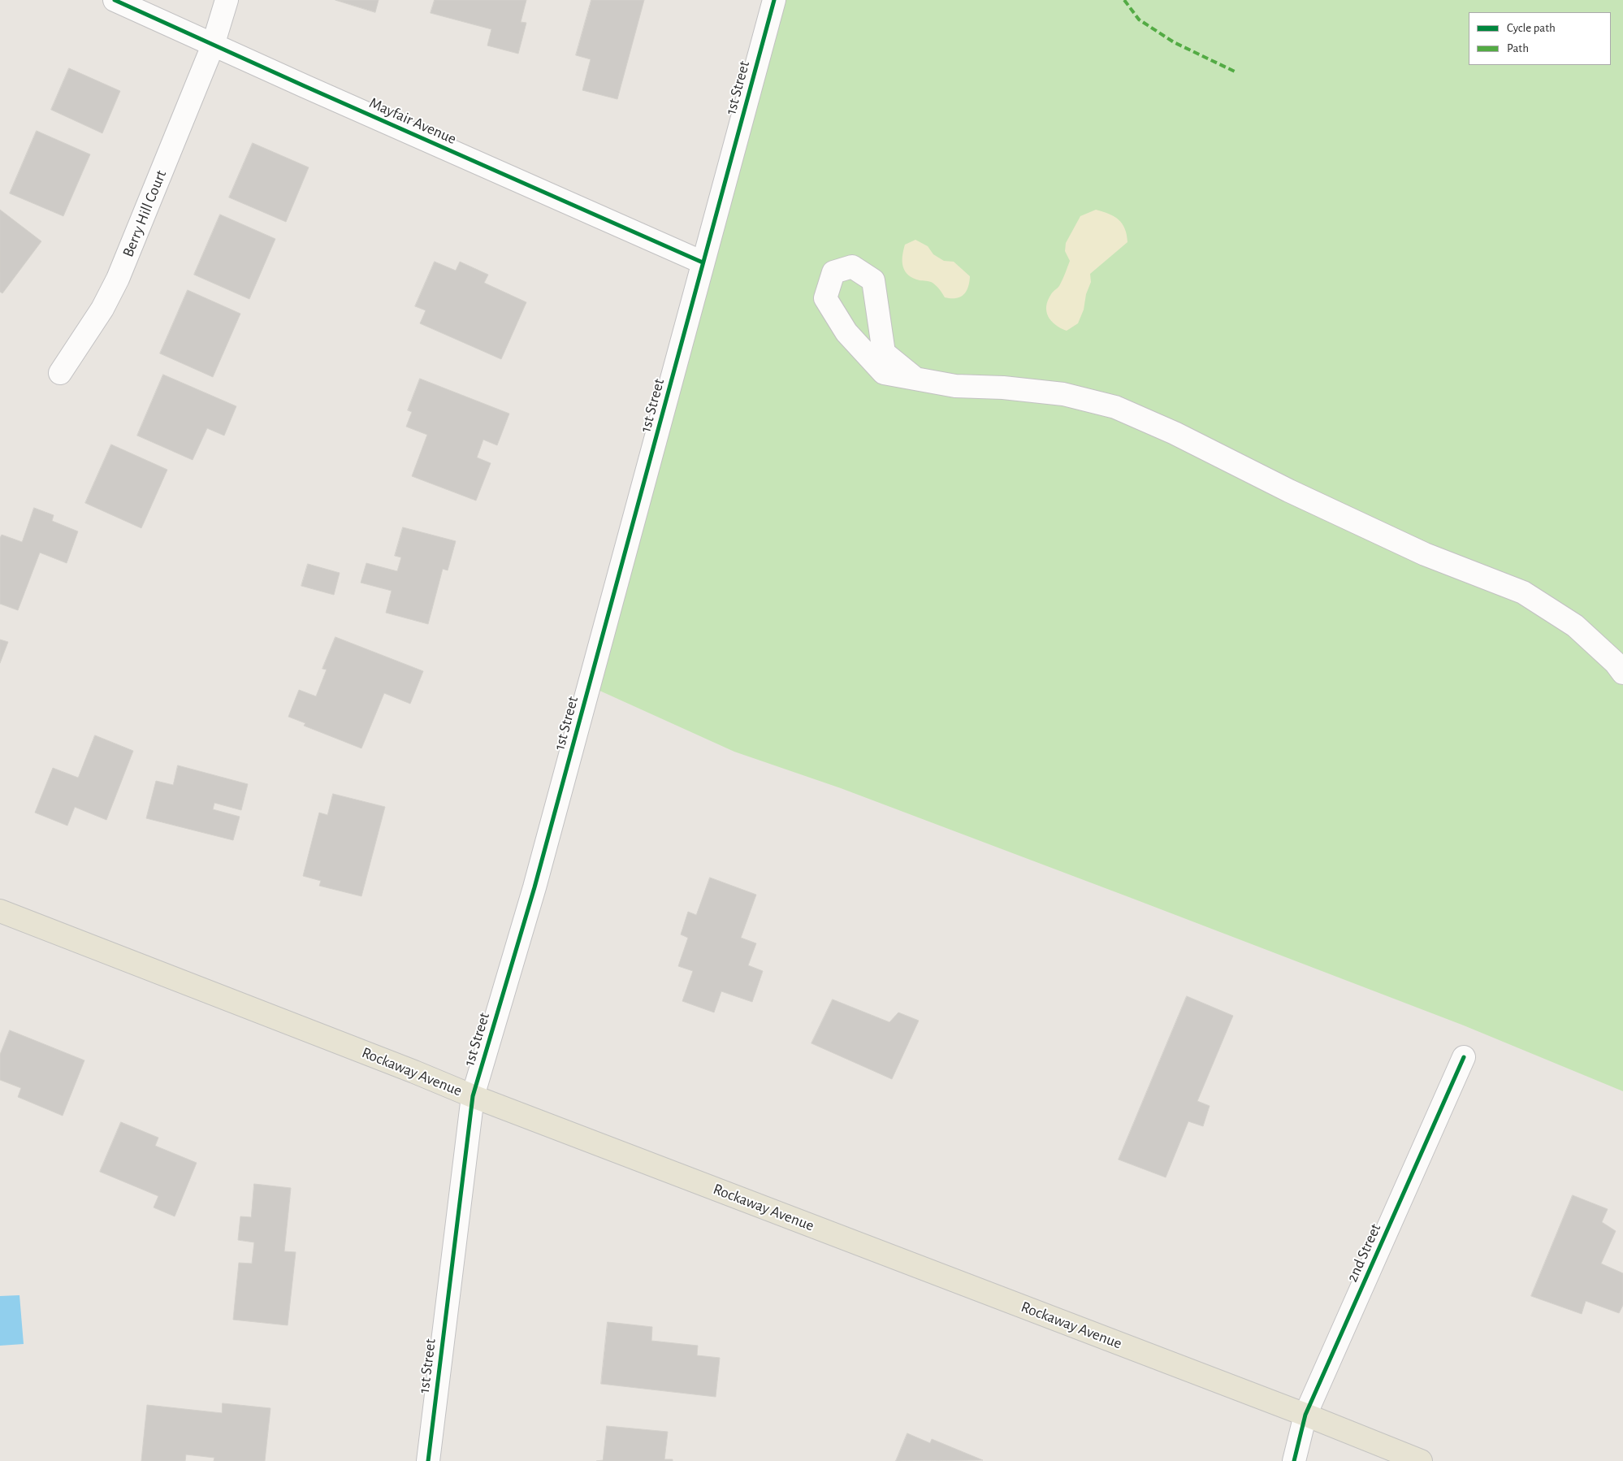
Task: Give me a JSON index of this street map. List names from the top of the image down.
{
  "streets": {
    "main road": ["Rockaway Avenue"],
    "street": [
      "1st Street",
      "Mayfair Avenue",
      "Berry Hill Court",
      "2nd Street"
    ]
  },
  "crossings": [
    ["1st Street", "Mayfair Avenue"],
    ["1st Street", "Rockaway Avenue"],
    ["Mayfair Avenue", "Berry Hill Court"],
    ["Rockaway Avenue", "2nd Street"]
  ],
  "legend": ["Cycle path", "Path"]
}
